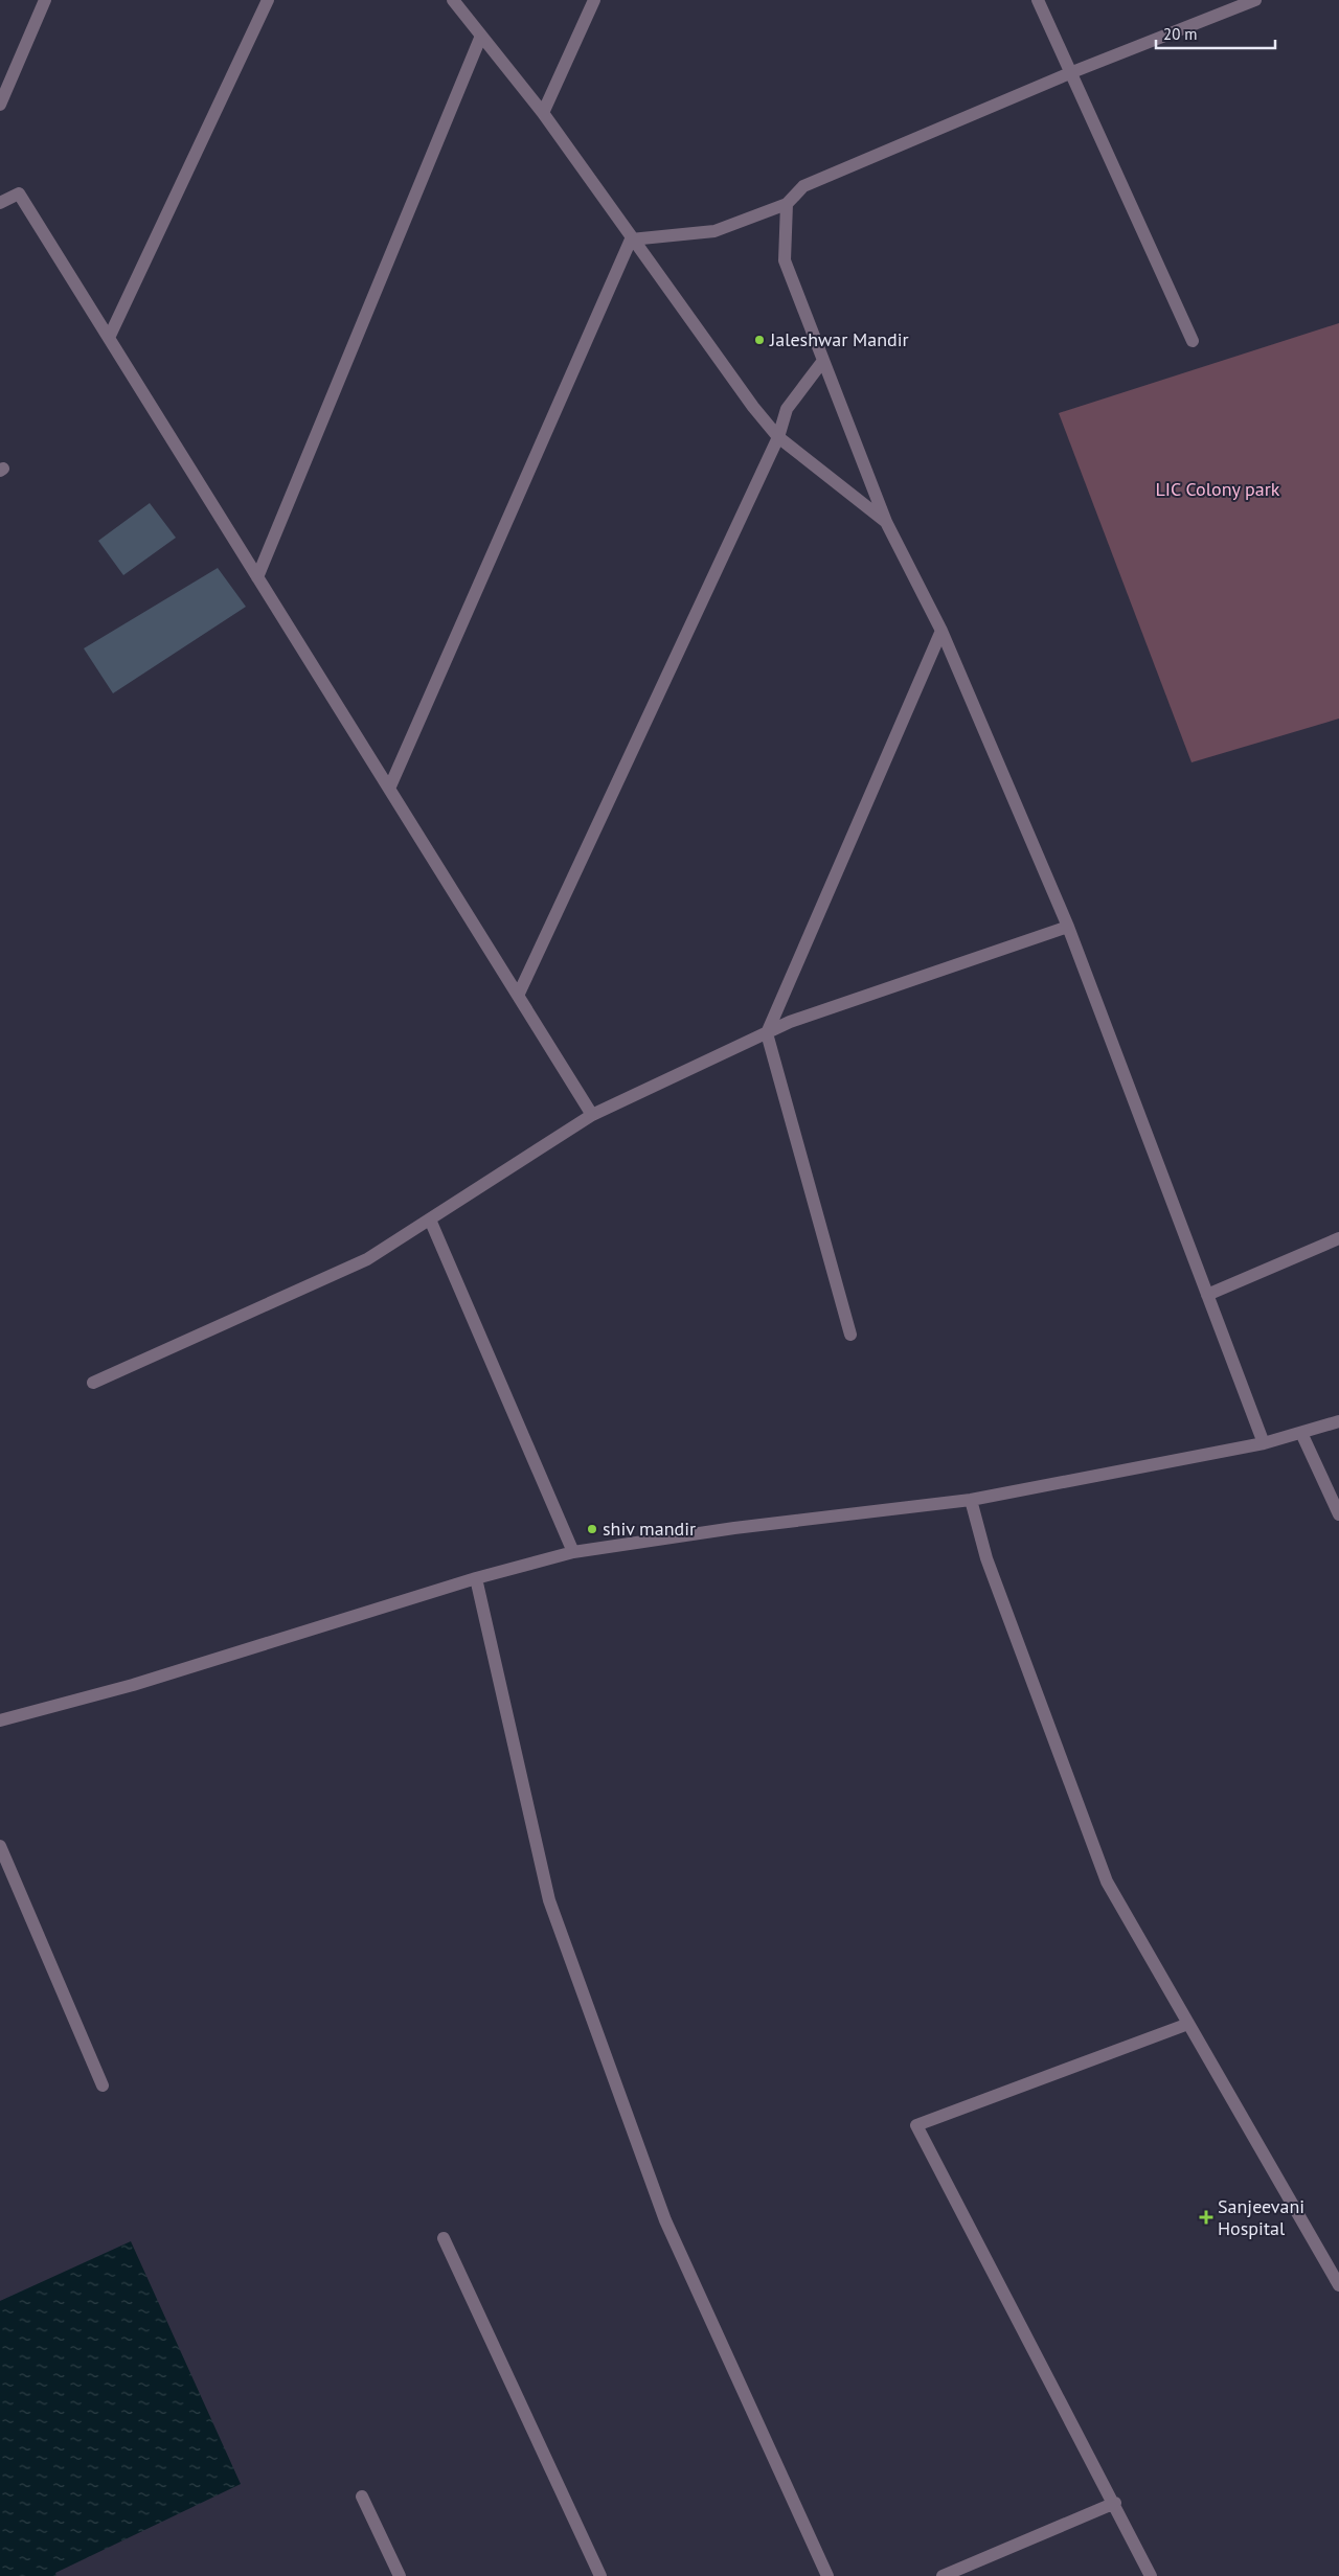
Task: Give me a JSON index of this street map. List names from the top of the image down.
{
  "parks": ["LIC Colony park"],
  "places": {
    "other": ["Jaleshwar Mandir", "shiv mandir"],
    "health": ["Sanjeevani Hospital"]
  },
  "scale_bar": "20 m"
}
